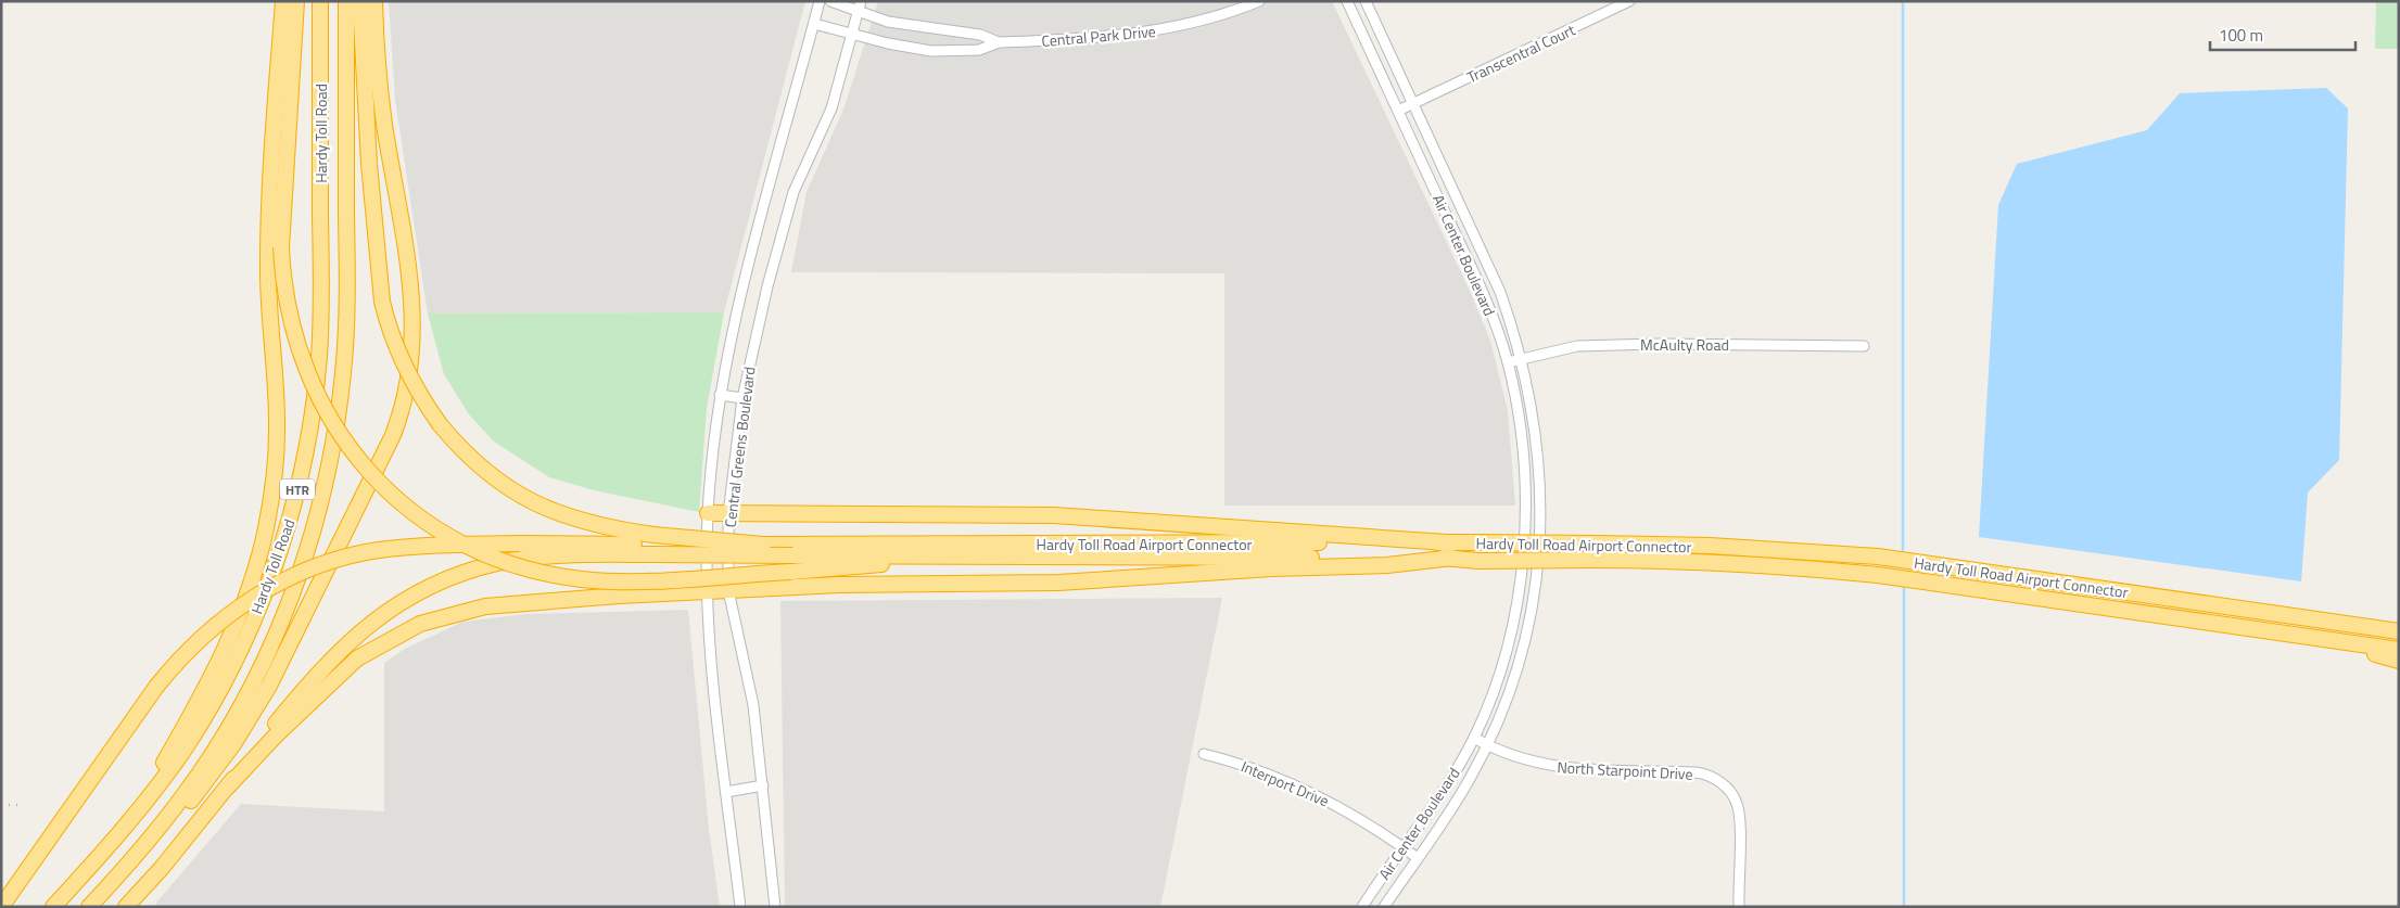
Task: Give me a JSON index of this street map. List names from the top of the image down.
{
  "streets": {
    "highway": ["Hardy Toll Road", "HTR", "Hardy Toll Road Airport Connector"],
    "street": [
      "Central Park Drive",
      "Transcentral Court",
      "Air Center Boulevard",
      "McAulty Road",
      "Central Greens Boulevard",
      "North Starpoint Drive",
      "Interport Drive"
    ]
  },
  "crossings": [
    ["Central Park Drive", "Central Greens Boulevard"],
    ["Transcentral Court", "Air Center Boulevard"],
    ["Air Center Boulevard", "McAulty Road"],
    ["Air Center Boulevard", "North Starpoint Drive"],
    ["Air Center Boulevard", "Interport Drive"]
  ],
  "scale_bar": "100 m"
}
